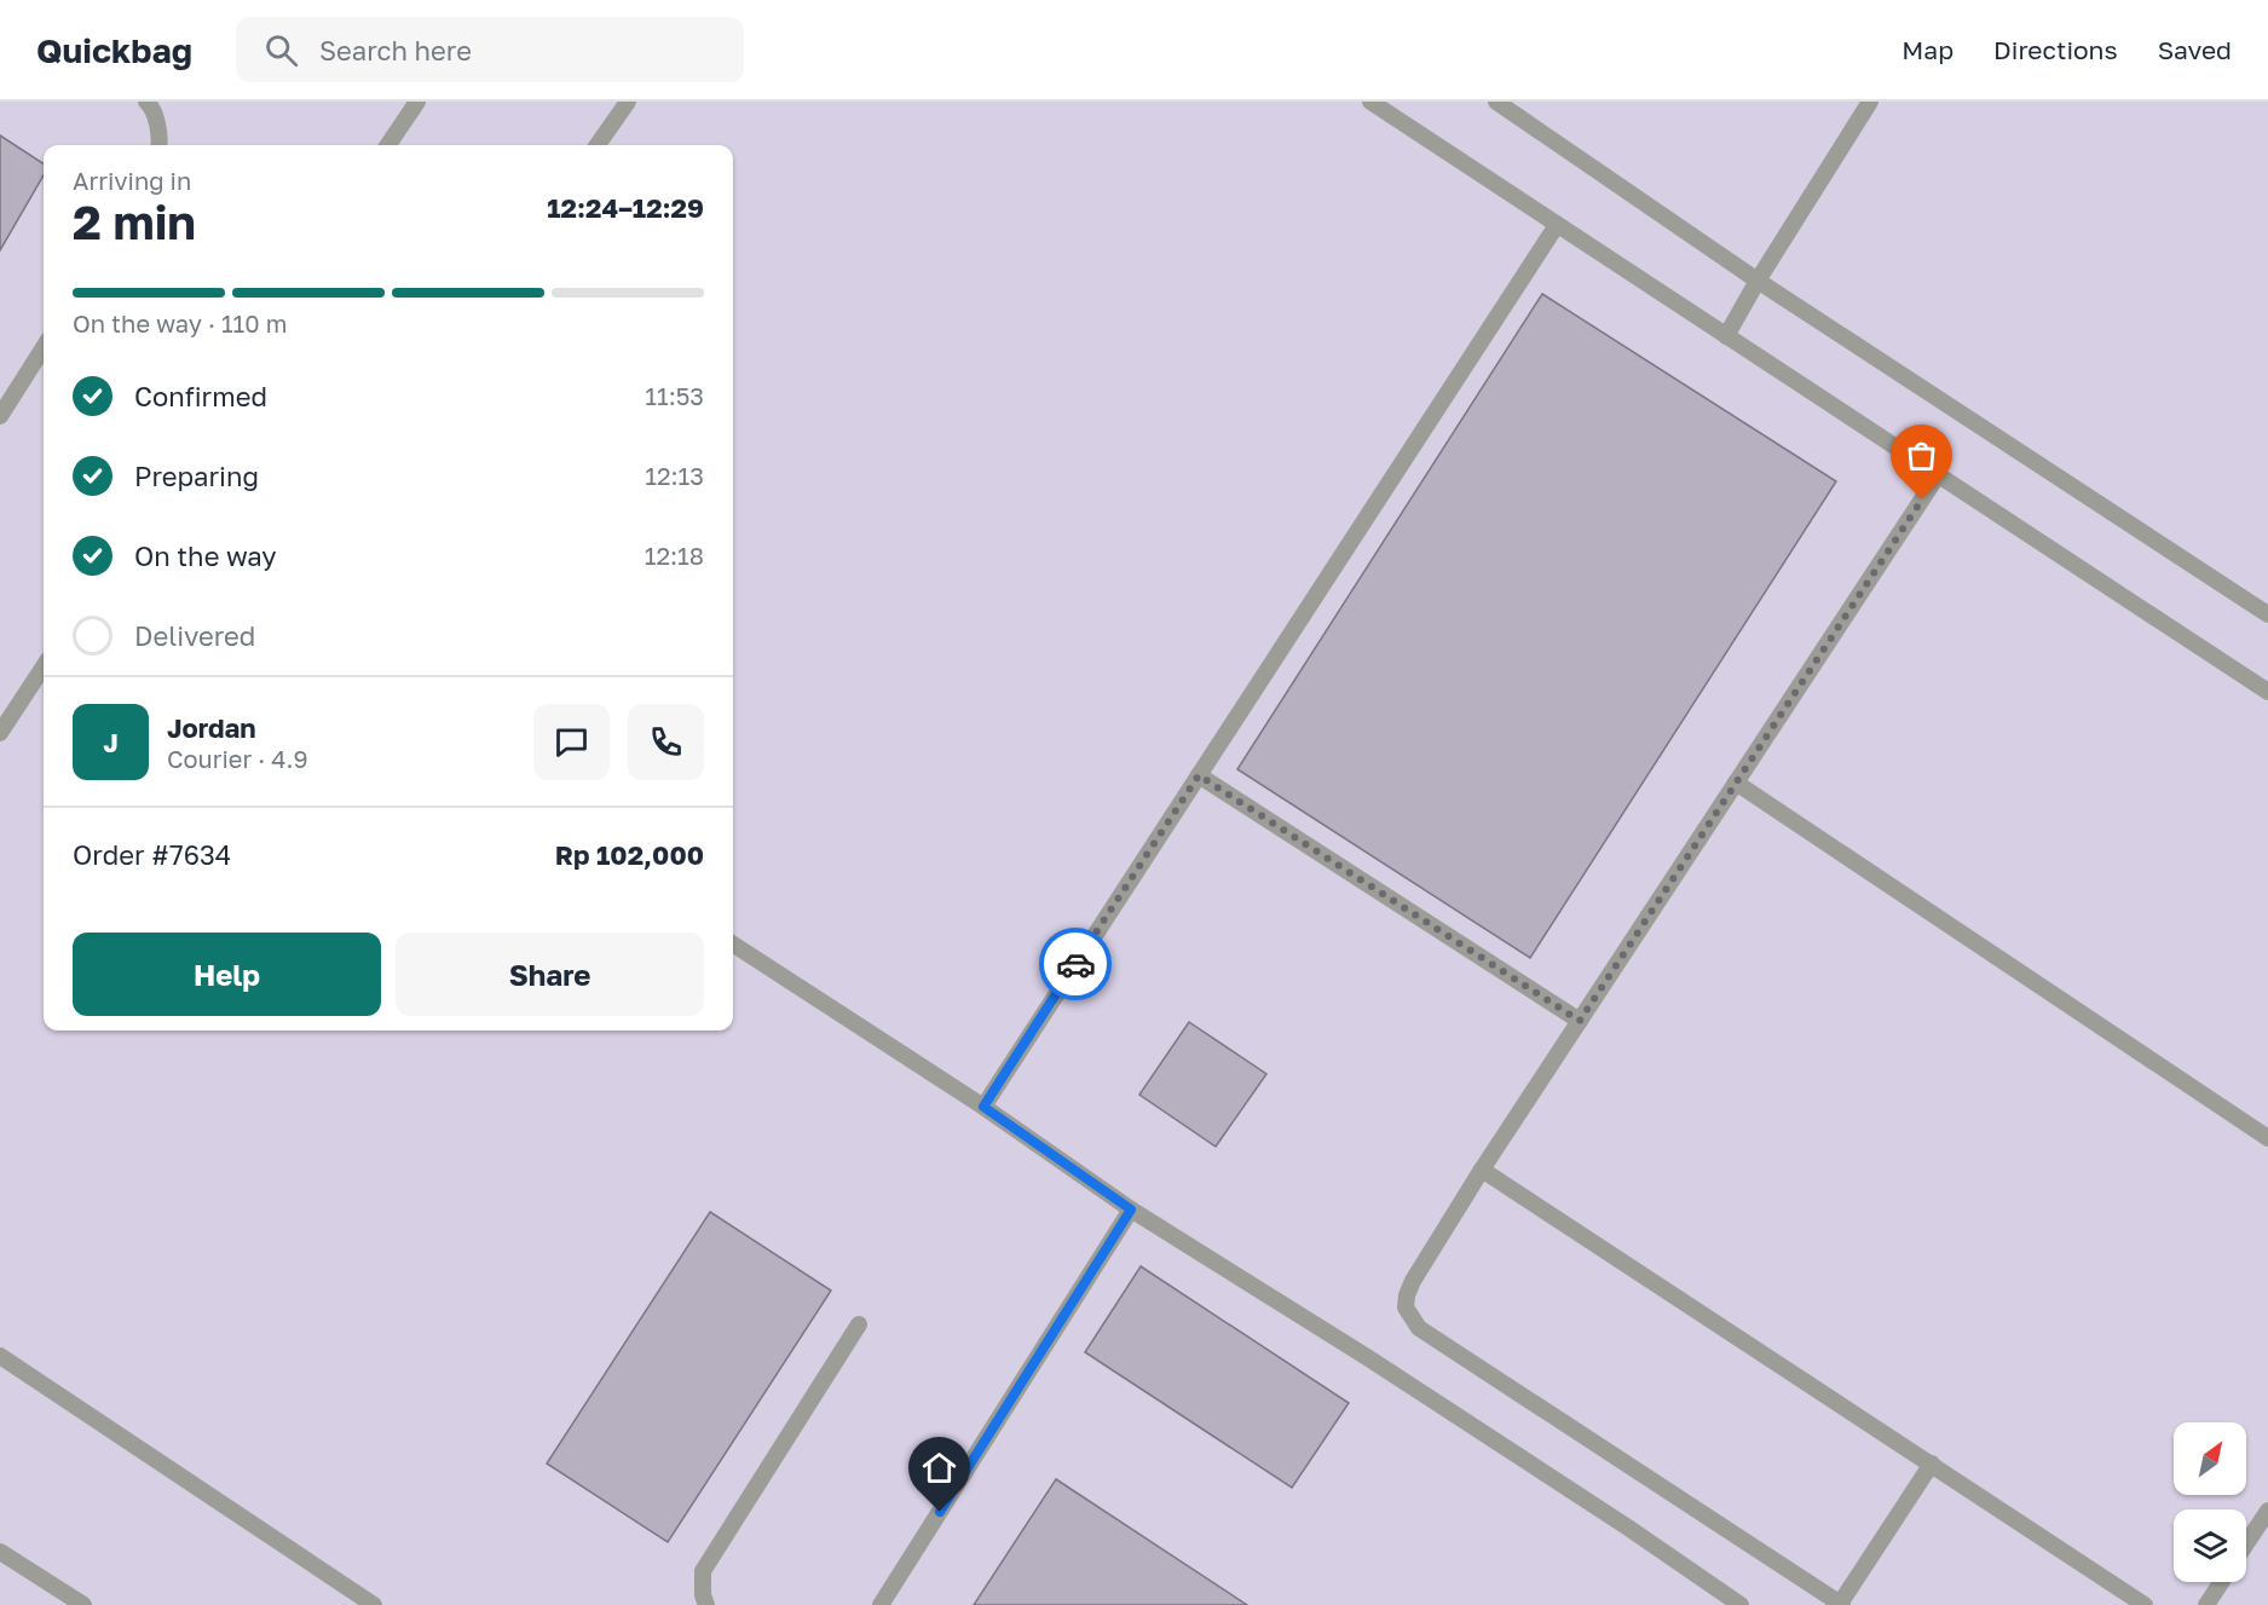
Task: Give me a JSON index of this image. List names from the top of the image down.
{
  "north": "top right",
  "page": {
    "header": "Quickbag",
    "search": "Search here",
    "nav": ["Map", "Directions", "Saved"],
    "heading": ["2 min", "Arriving in", "12:24–12:29"],
    "panel": [
      "Jordan",
      "Courier · 4.9",
      "Order #7634",
      "Rp 102,000"
    ],
    "bar": "On the way · 110 m",
    "list": [
      ["Confirmed", "11:53"],
      ["Preparing", "12:13"],
      ["On the way", "12:18"],
      "Delivered"
    ],
    "round": "J",
    "buttons": ["Help", "Share"]
  }
}
